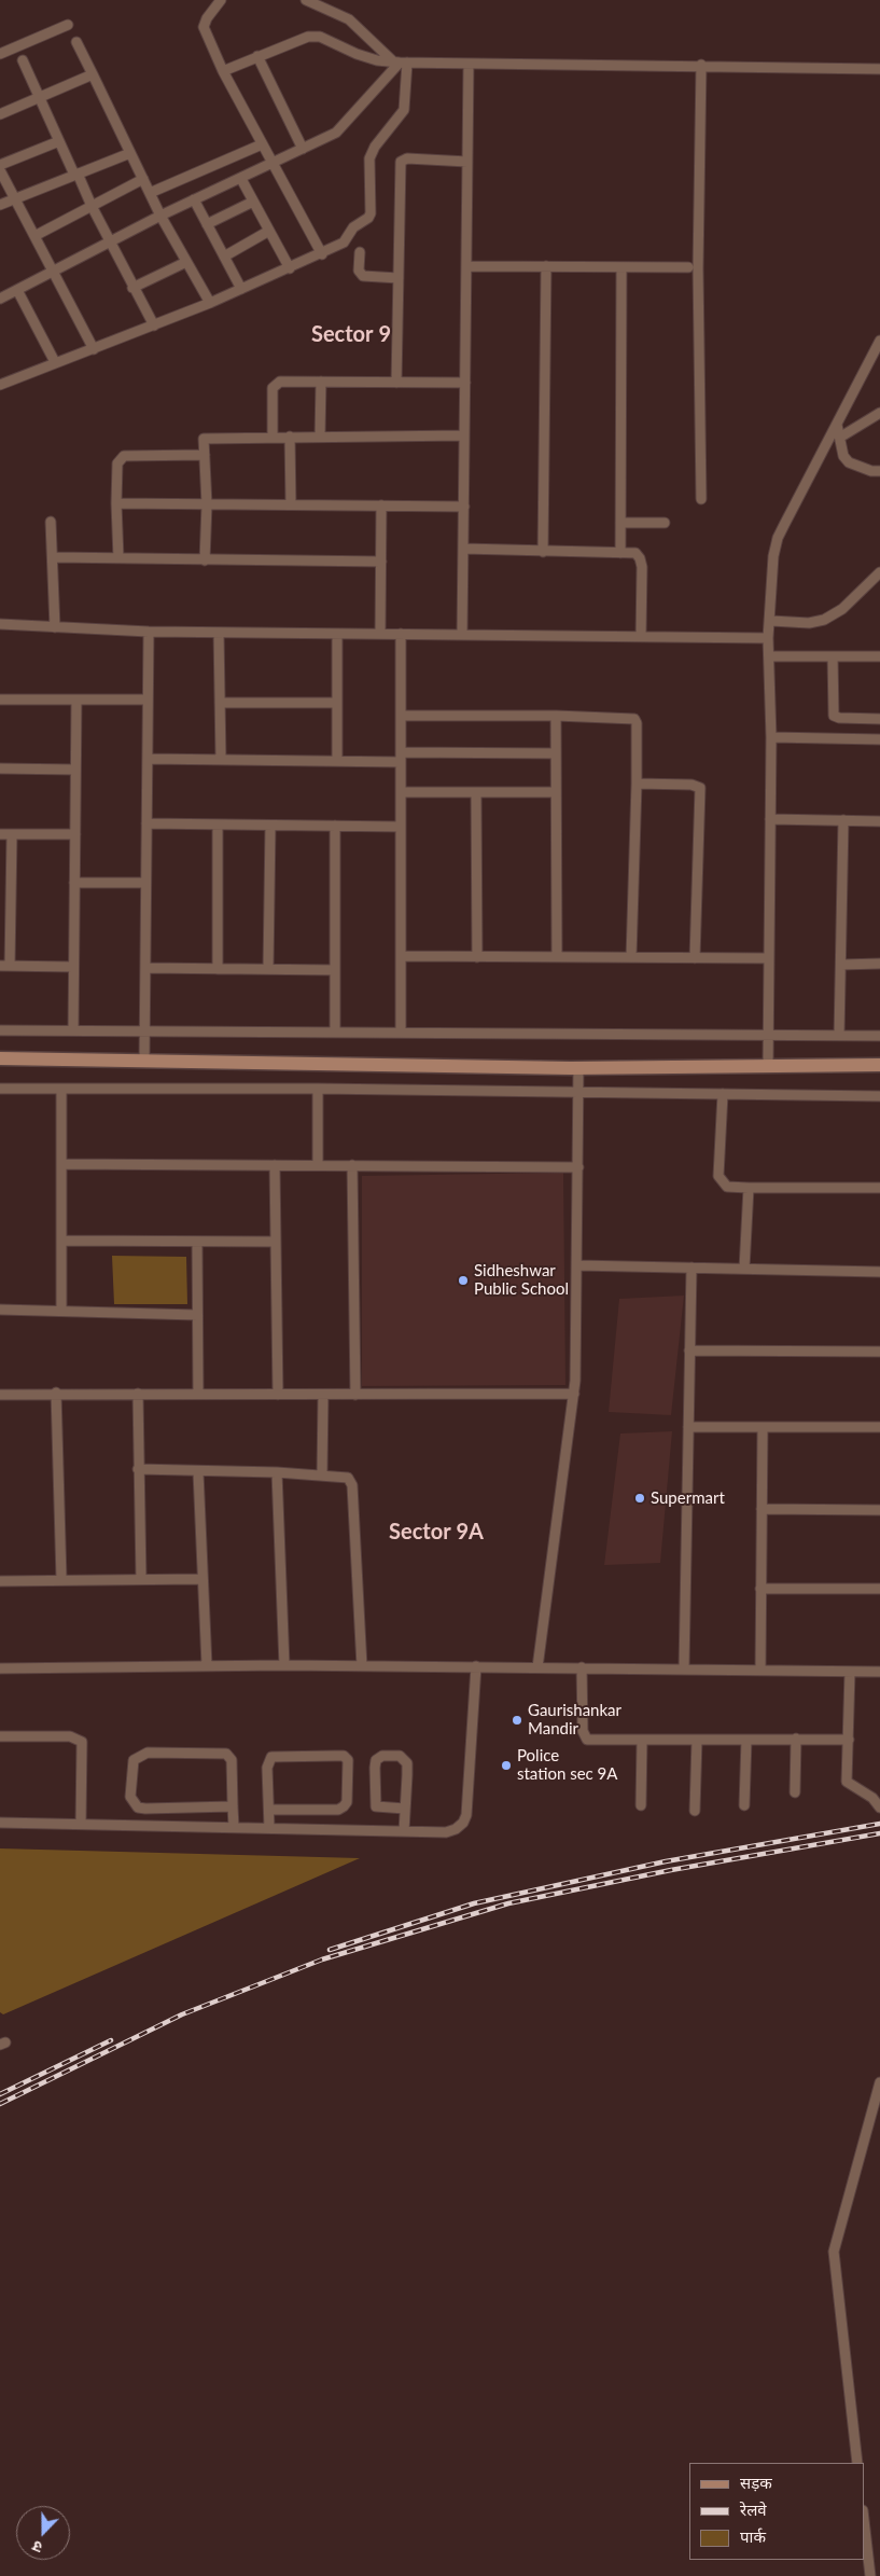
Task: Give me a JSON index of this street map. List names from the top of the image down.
{
  "districts": ["Sector 9", "Sector 9A"],
  "places": [
    "Sidheshwar Public School",
    "Supermart",
    "Gaurishankar Mandir",
    "Police station sec 9A"
  ],
  "legend": ["सड़क", "रेलवे", "पार्क"],
  "north": "bottom"
}
